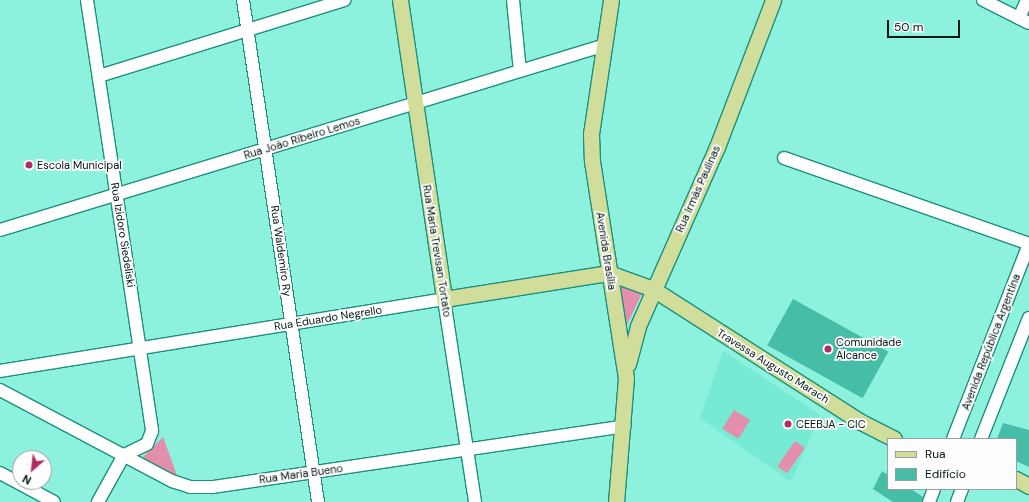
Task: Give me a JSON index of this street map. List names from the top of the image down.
{
  "streets": {
    "main road": [
      "Rua Irmãs Paulinas",
      "Rua Maria Trevisan Tortato",
      "Avenida Brasília",
      "Rua Eduardo Negrello",
      "Travessa Augusto Marach"
    ],
    "street": [
      "Rua João Ribeiro Lemos",
      "Rua Izidoro Siedeliski",
      "Rua Waldemiro Ry",
      "Avenida República Argentina",
      "Rua Maria Bueno"
    ]
  },
  "crossings": [
    ["Rua João Ribeiro Lemos", "Rua Izidoro Siedeliski"],
    ["Rua João Ribeiro Lemos", "Rua Waldemiro Ry"],
    ["Rua João Ribeiro Lemos", "Rua Maria Trevisan Tortato"],
    ["Rua João Ribeiro Lemos", "Avenida Brasília"],
    ["Rua Irmãs Paulinas", "Avenida Brasília"],
    ["Rua Irmãs Paulinas", "Rua Eduardo Negrello"],
    ["Rua Irmãs Paulinas", "Travessa Augusto Marach"],
    ["Rua Izidoro Siedeliski", "Rua Eduardo Negrello"],
    ["Rua Izidoro Siedeliski", "Rua Maria Bueno"],
    ["Rua Waldemiro Ry", "Rua Eduardo Negrello"],
    ["Rua Waldemiro Ry", "Rua Maria Bueno"],
    ["Rua Maria Trevisan Tortato", "Rua Eduardo Negrello"],
    ["Rua Maria Trevisan Tortato", "Rua Maria Bueno"],
    ["Avenida Brasília", "Rua Eduardo Negrello"],
    ["Avenida Brasília", "Rua Maria Bueno"],
    ["Rua Eduardo Negrello", "Travessa Augusto Marach"]
  ],
  "places": ["Escola Municipal", "Comunidade Alcance", "CEEBJA - CIC"],
  "legend": ["Rua", "Edifício"],
  "scale_bar": "50 m",
  "north": "bottom left"
}
